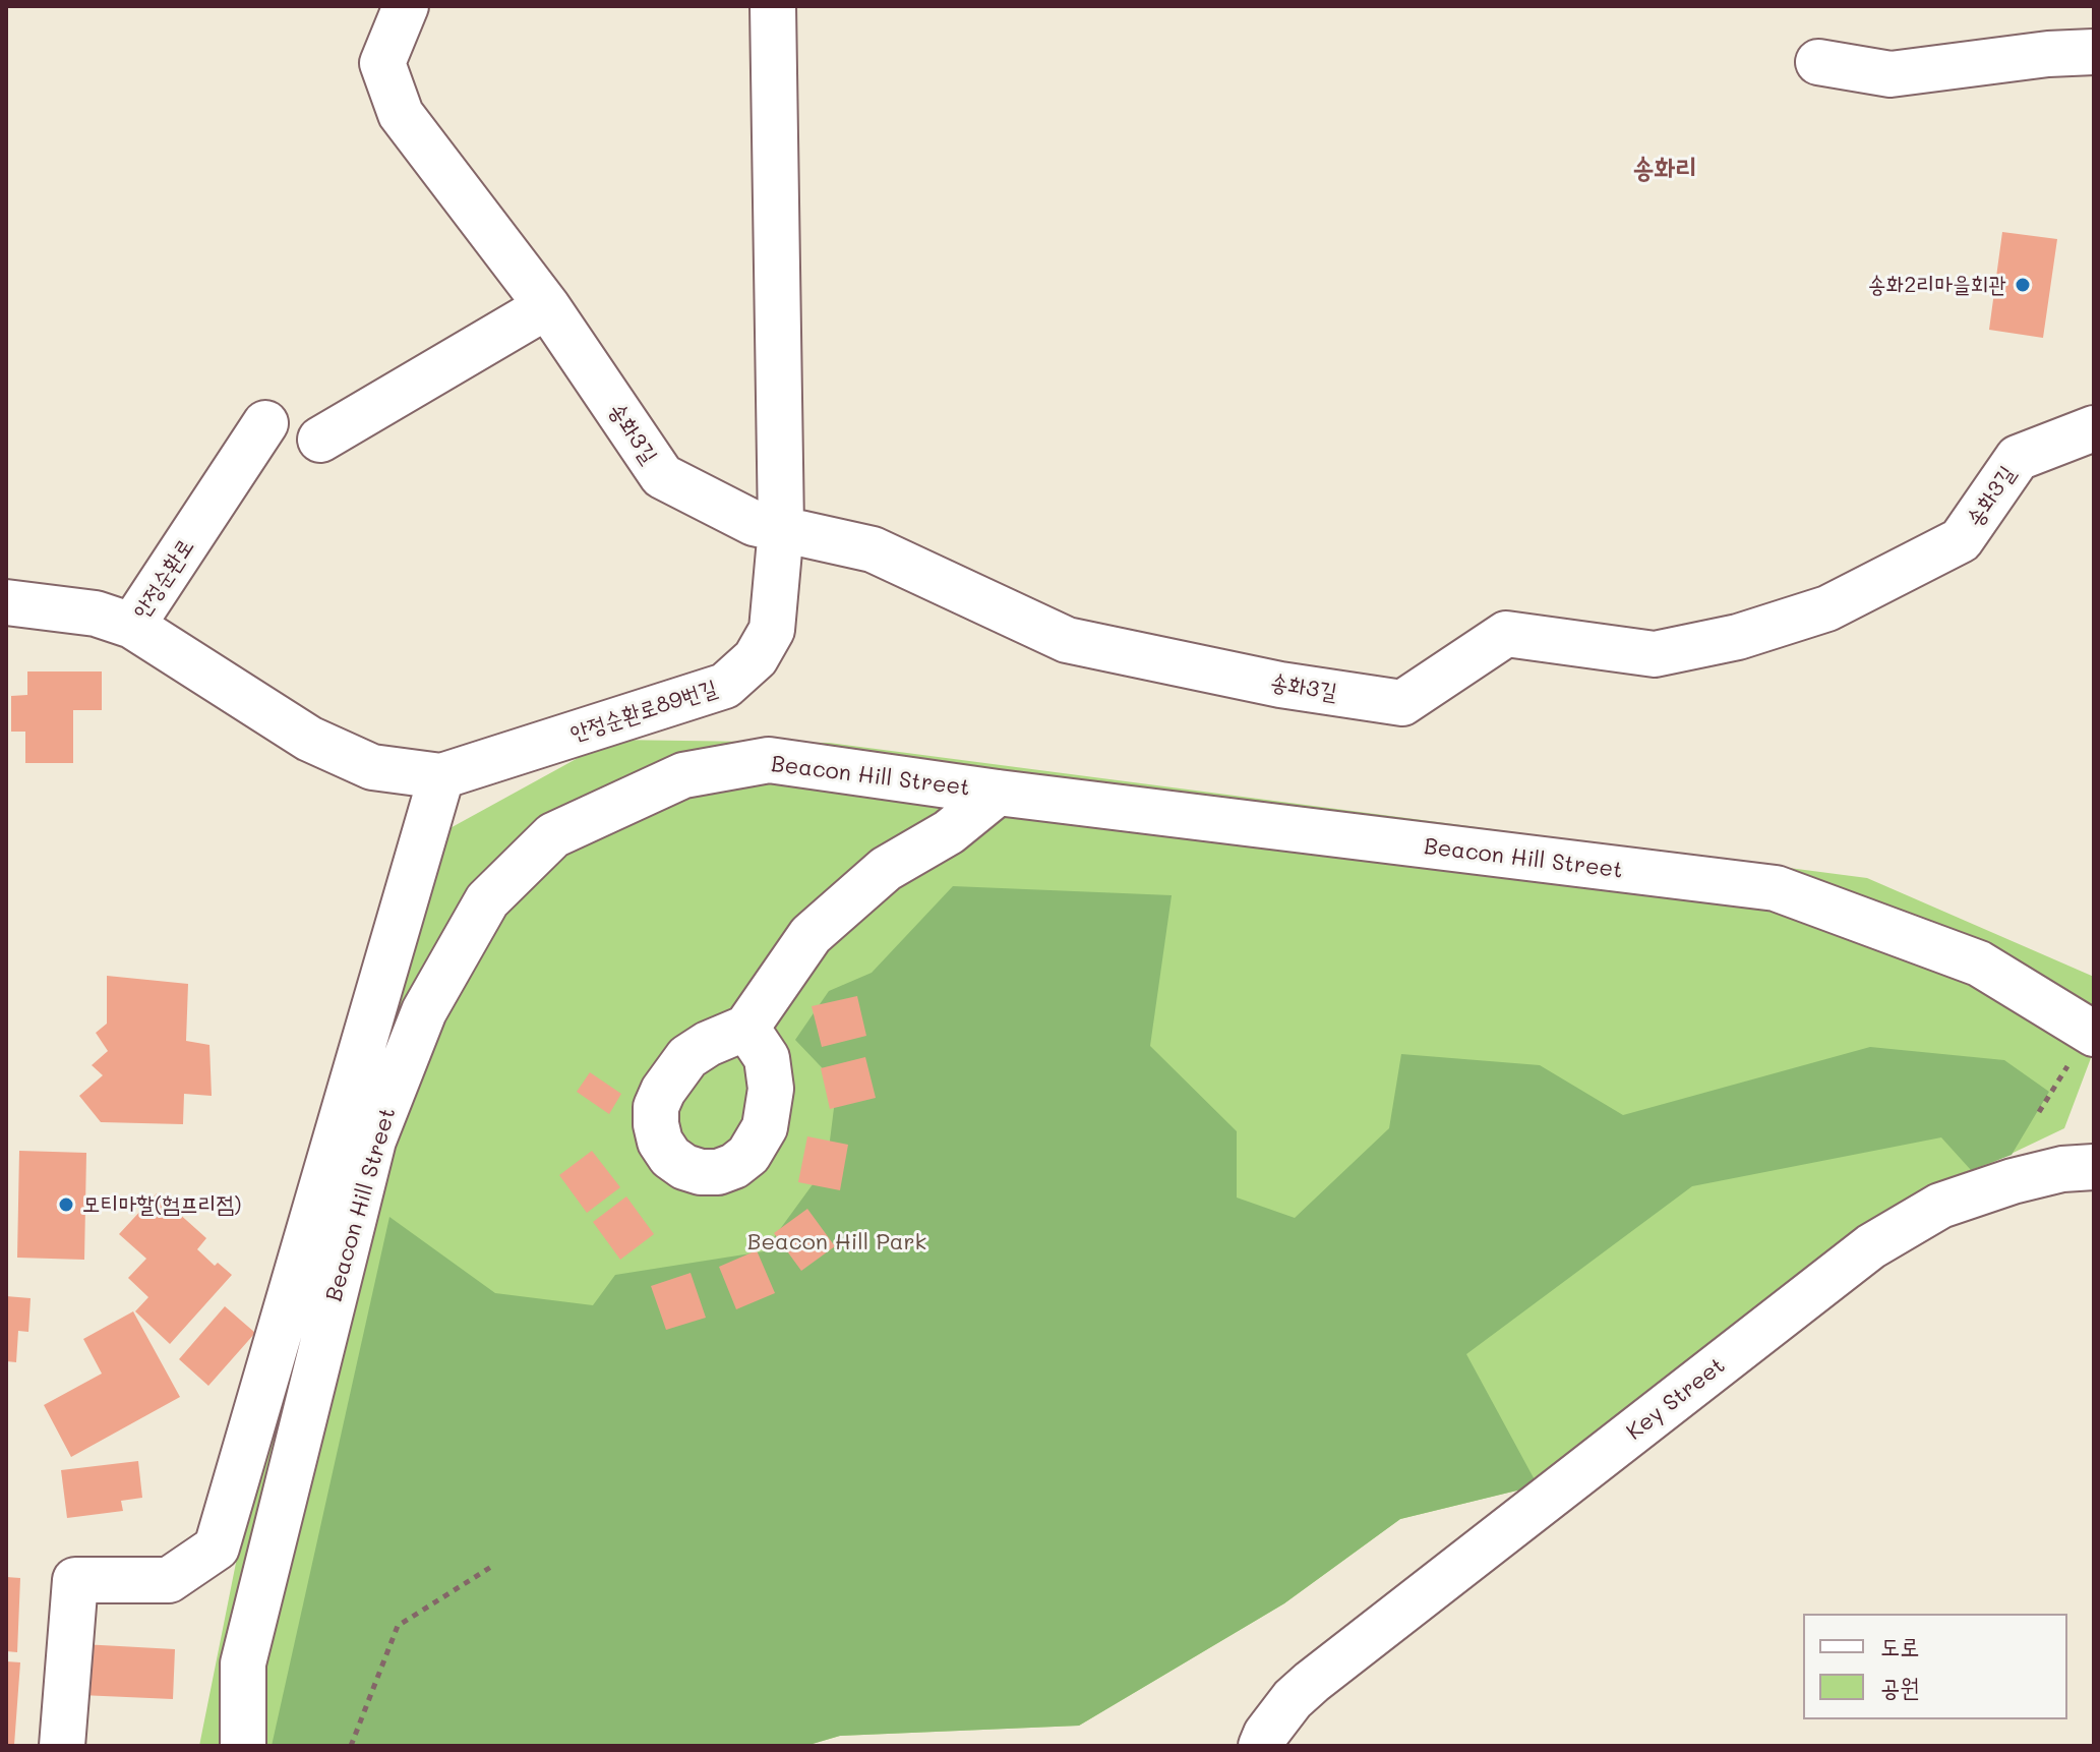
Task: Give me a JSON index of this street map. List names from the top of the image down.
{
  "streets": {
    "street": [
      "송화3길",
      "안정순환로",
      "안정순환로89번길",
      "Beacon Hill Street",
      "Key Street"
    ]
  },
  "crossings": [
    ["송화3길", "안정순환로89번길"]
  ],
  "districts": ["송화리"],
  "parks": ["Beacon Hill Park"],
  "places": ["송화2리마을회관", "모티마할(험프리점)"],
  "legend": ["도로", "공원"]
}
